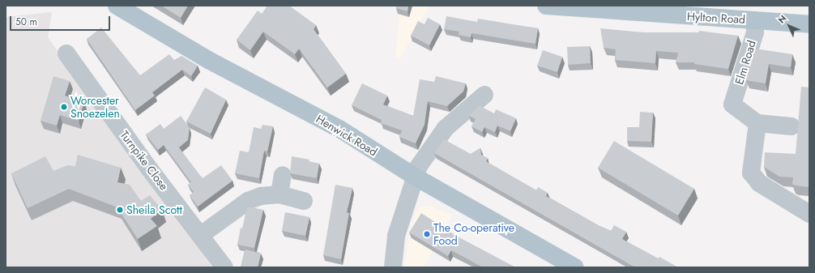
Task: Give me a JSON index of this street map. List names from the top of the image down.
{
  "streets": {
    "main road": ["Hylton Road", "Henwick Road"],
    "street": ["Elm Road", "Turnpike Close"]
  },
  "crossings": [
    ["Hylton Road", "Elm Road"]
  ],
  "places": ["Worcester Snoezelen", "Sheila Scott", "The Co-operative Food"],
  "scale_bar": "50 m",
  "north": "top left"
}
